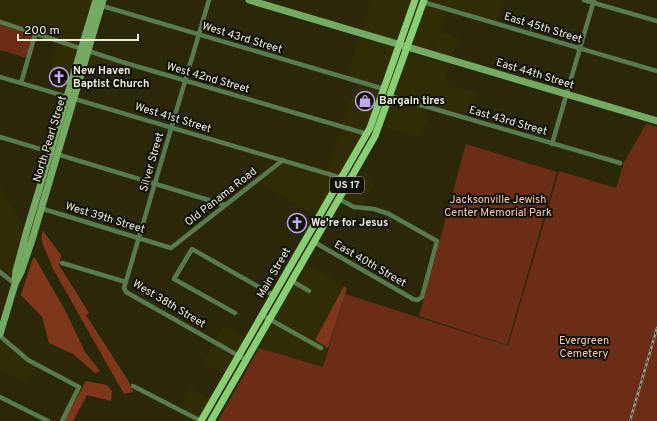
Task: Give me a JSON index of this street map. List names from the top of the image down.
{
  "streets": {
    "main road": ["US 17", "Main Street"],
    "street": [
      "East 45th Street",
      "West 43rd Street",
      "East 44th Street",
      "West 42nd Street",
      "West 41st Street",
      "East 43rd Street",
      "North Pearl Street",
      "Silver Street",
      "Old Panama Road",
      "West 39th Street",
      "East 40th Street",
      "West 38th Street"
    ]
  },
  "crossings": [
    ["East 45th Street", "Main Street"],
    ["West 43rd Street", "North Pearl Street"],
    ["West 43rd Street", "Silver Street"],
    ["West 43rd Street", "Main Street"],
    ["East 44th Street", "Main Street"],
    ["West 42nd Street", "North Pearl Street"],
    ["West 42nd Street", "Silver Street"],
    ["West 42nd Street", "Main Street"],
    ["West 41st Street", "North Pearl Street"],
    ["West 41st Street", "Silver Street"],
    ["West 41st Street", "Old Panama Road"],
    ["West 41st Street", "Main Street"],
    ["East 43rd Street", "Main Street"],
    ["North Pearl Street", "West 39th Street"],
    ["Silver Street", "West 39th Street"],
    ["Silver Street", "West 38th Street"],
    ["Old Panama Road", "West 39th Street"],
    ["East 40th Street", "Main Street"],
    ["Main Street", "West 38th Street"]
  ],
  "parks": ["Jacksonville Jewish Center Memorial Park", "Evergreen Cemetery"],
  "places": {
    "church": ["New Haven Baptist Church", "We're for Jesus"],
    "shop": ["Bargain tires"]
  },
  "scale_bar": "200 m"
}
